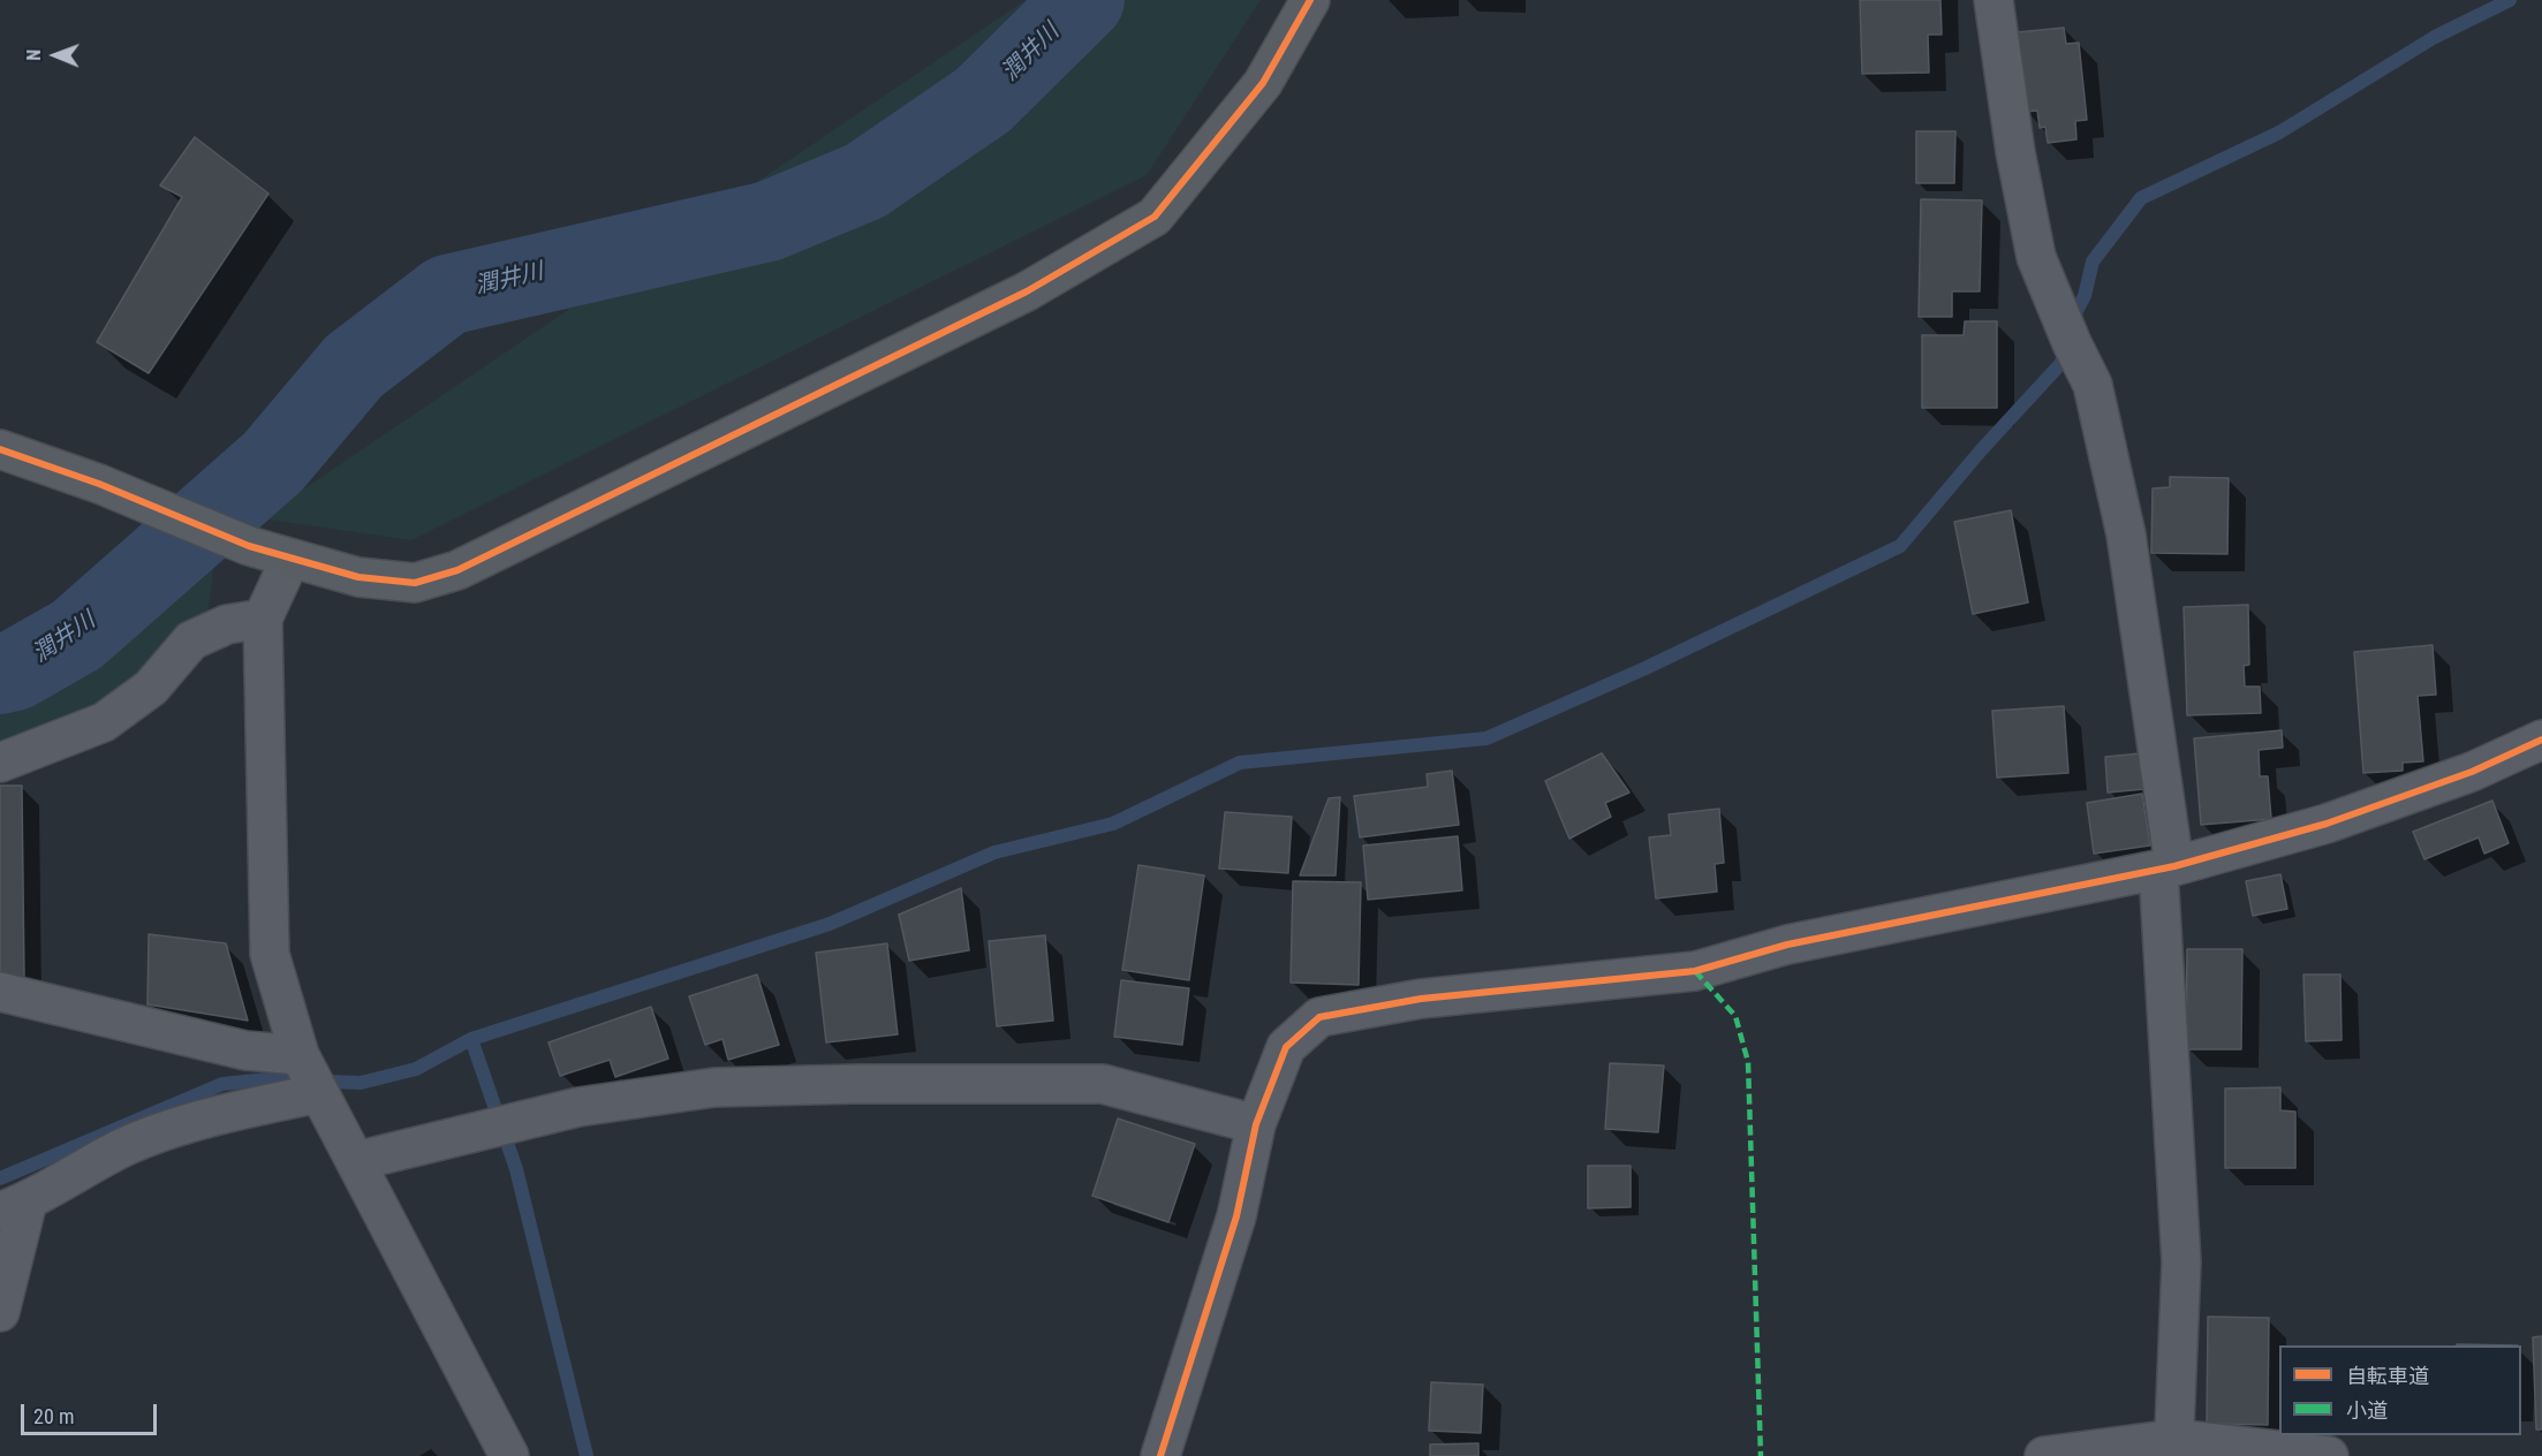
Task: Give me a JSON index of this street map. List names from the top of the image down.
{
  "water": ["潤井川"],
  "legend": ["自転車道", "小道"],
  "scale_bar": "20 m",
  "north": "left"
}
